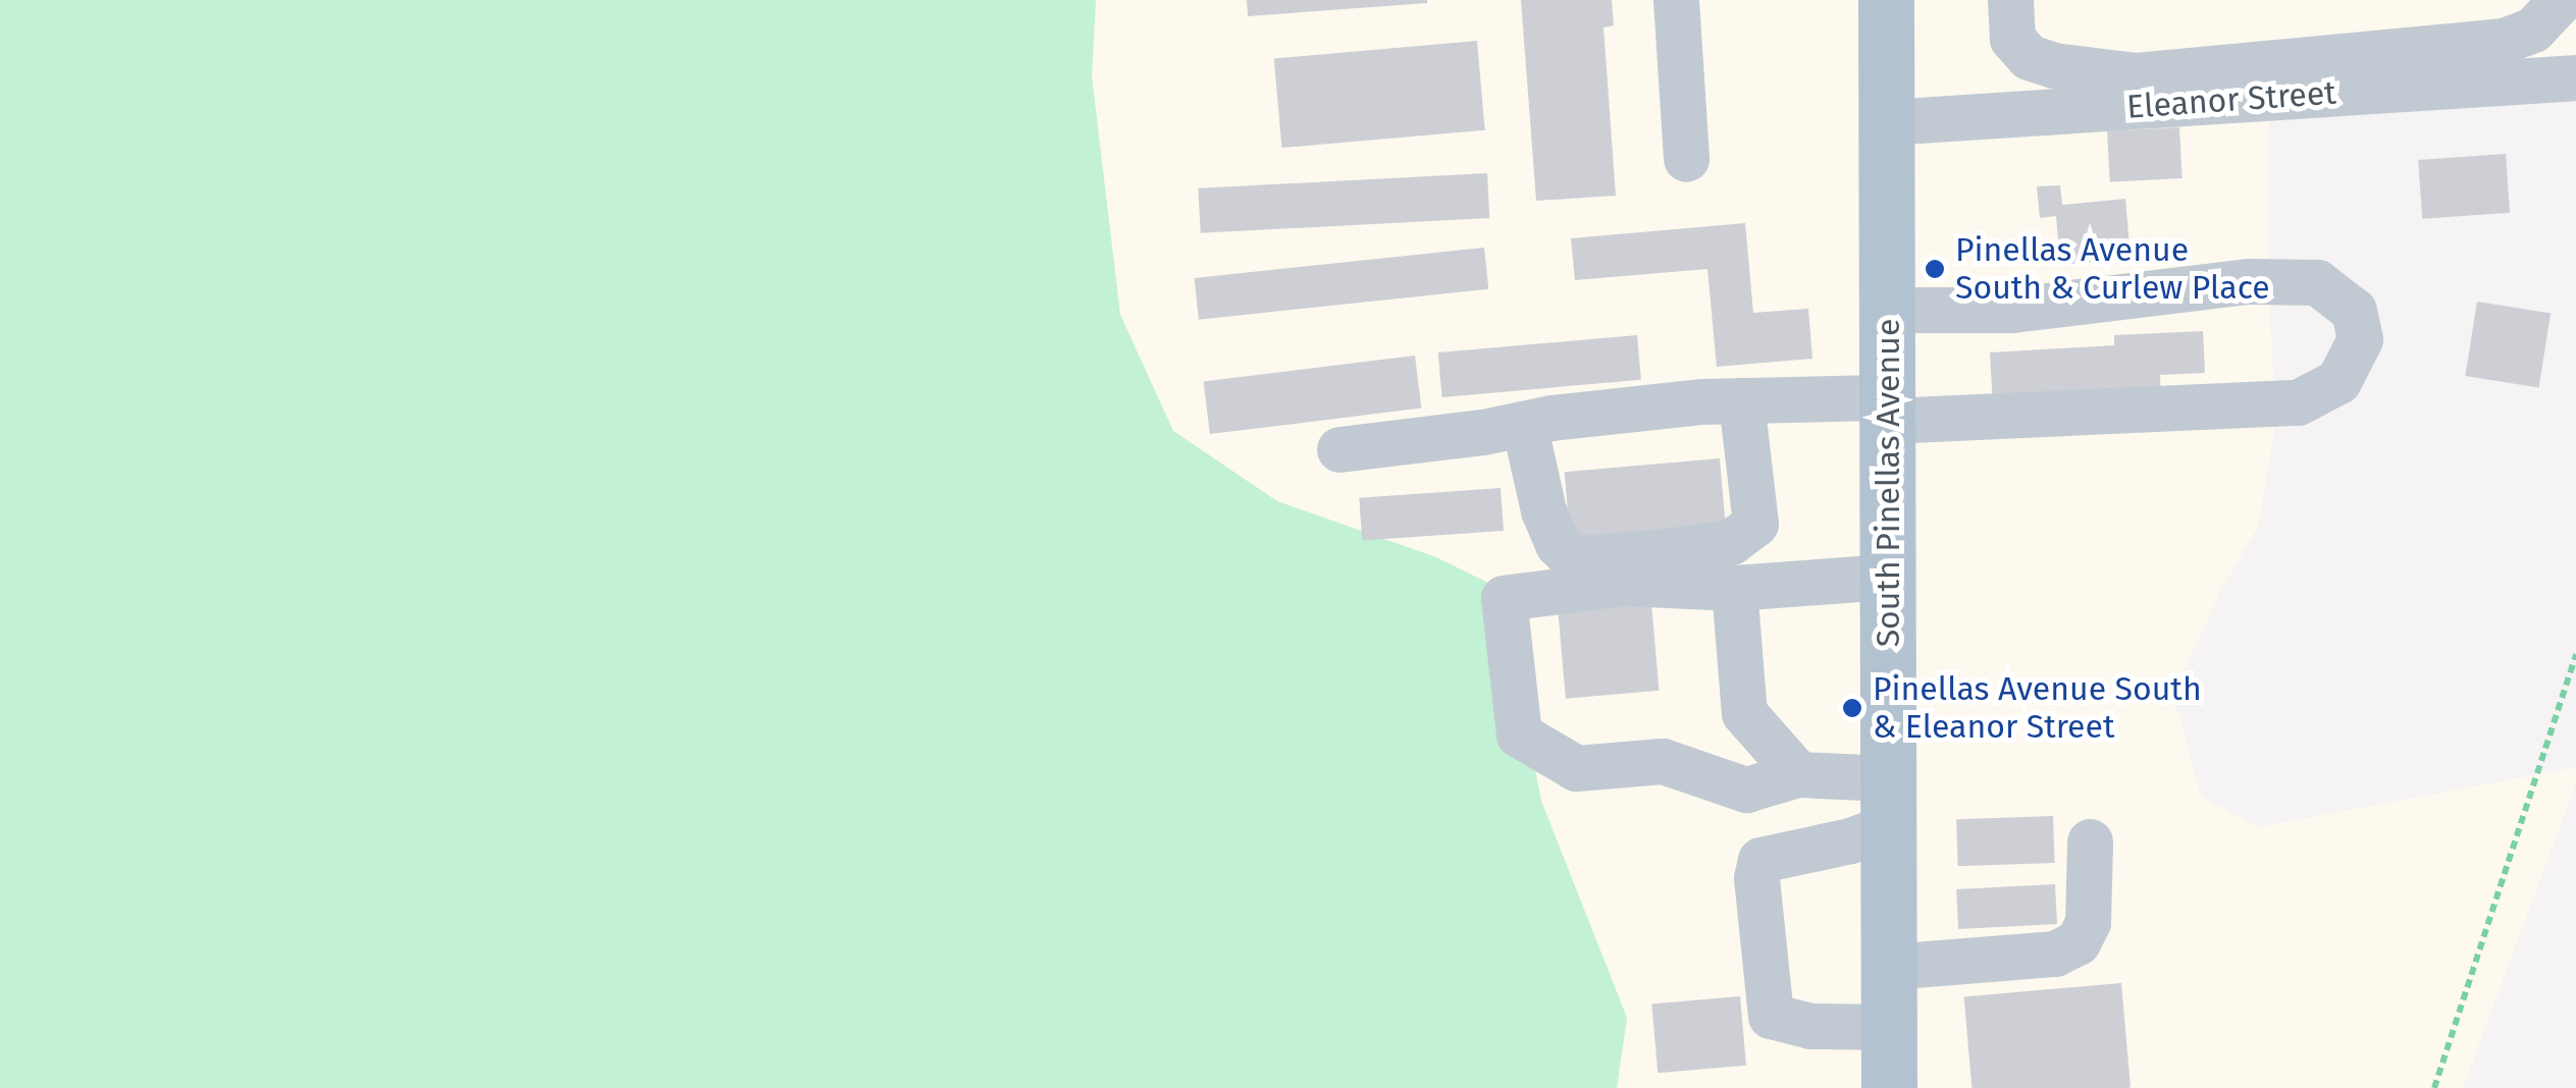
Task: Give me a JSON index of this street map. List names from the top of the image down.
{
  "streets": {
    "main road": ["South Pinellas Avenue"],
    "lane": ["Eleanor Street"]
  },
  "crossings": [
    ["Eleanor Street", "South Pinellas Avenue"]
  ],
  "places": ["Pinellas Avenue South & Curlew Place", "Pinellas Avenue South & Eleanor Street"]
}
